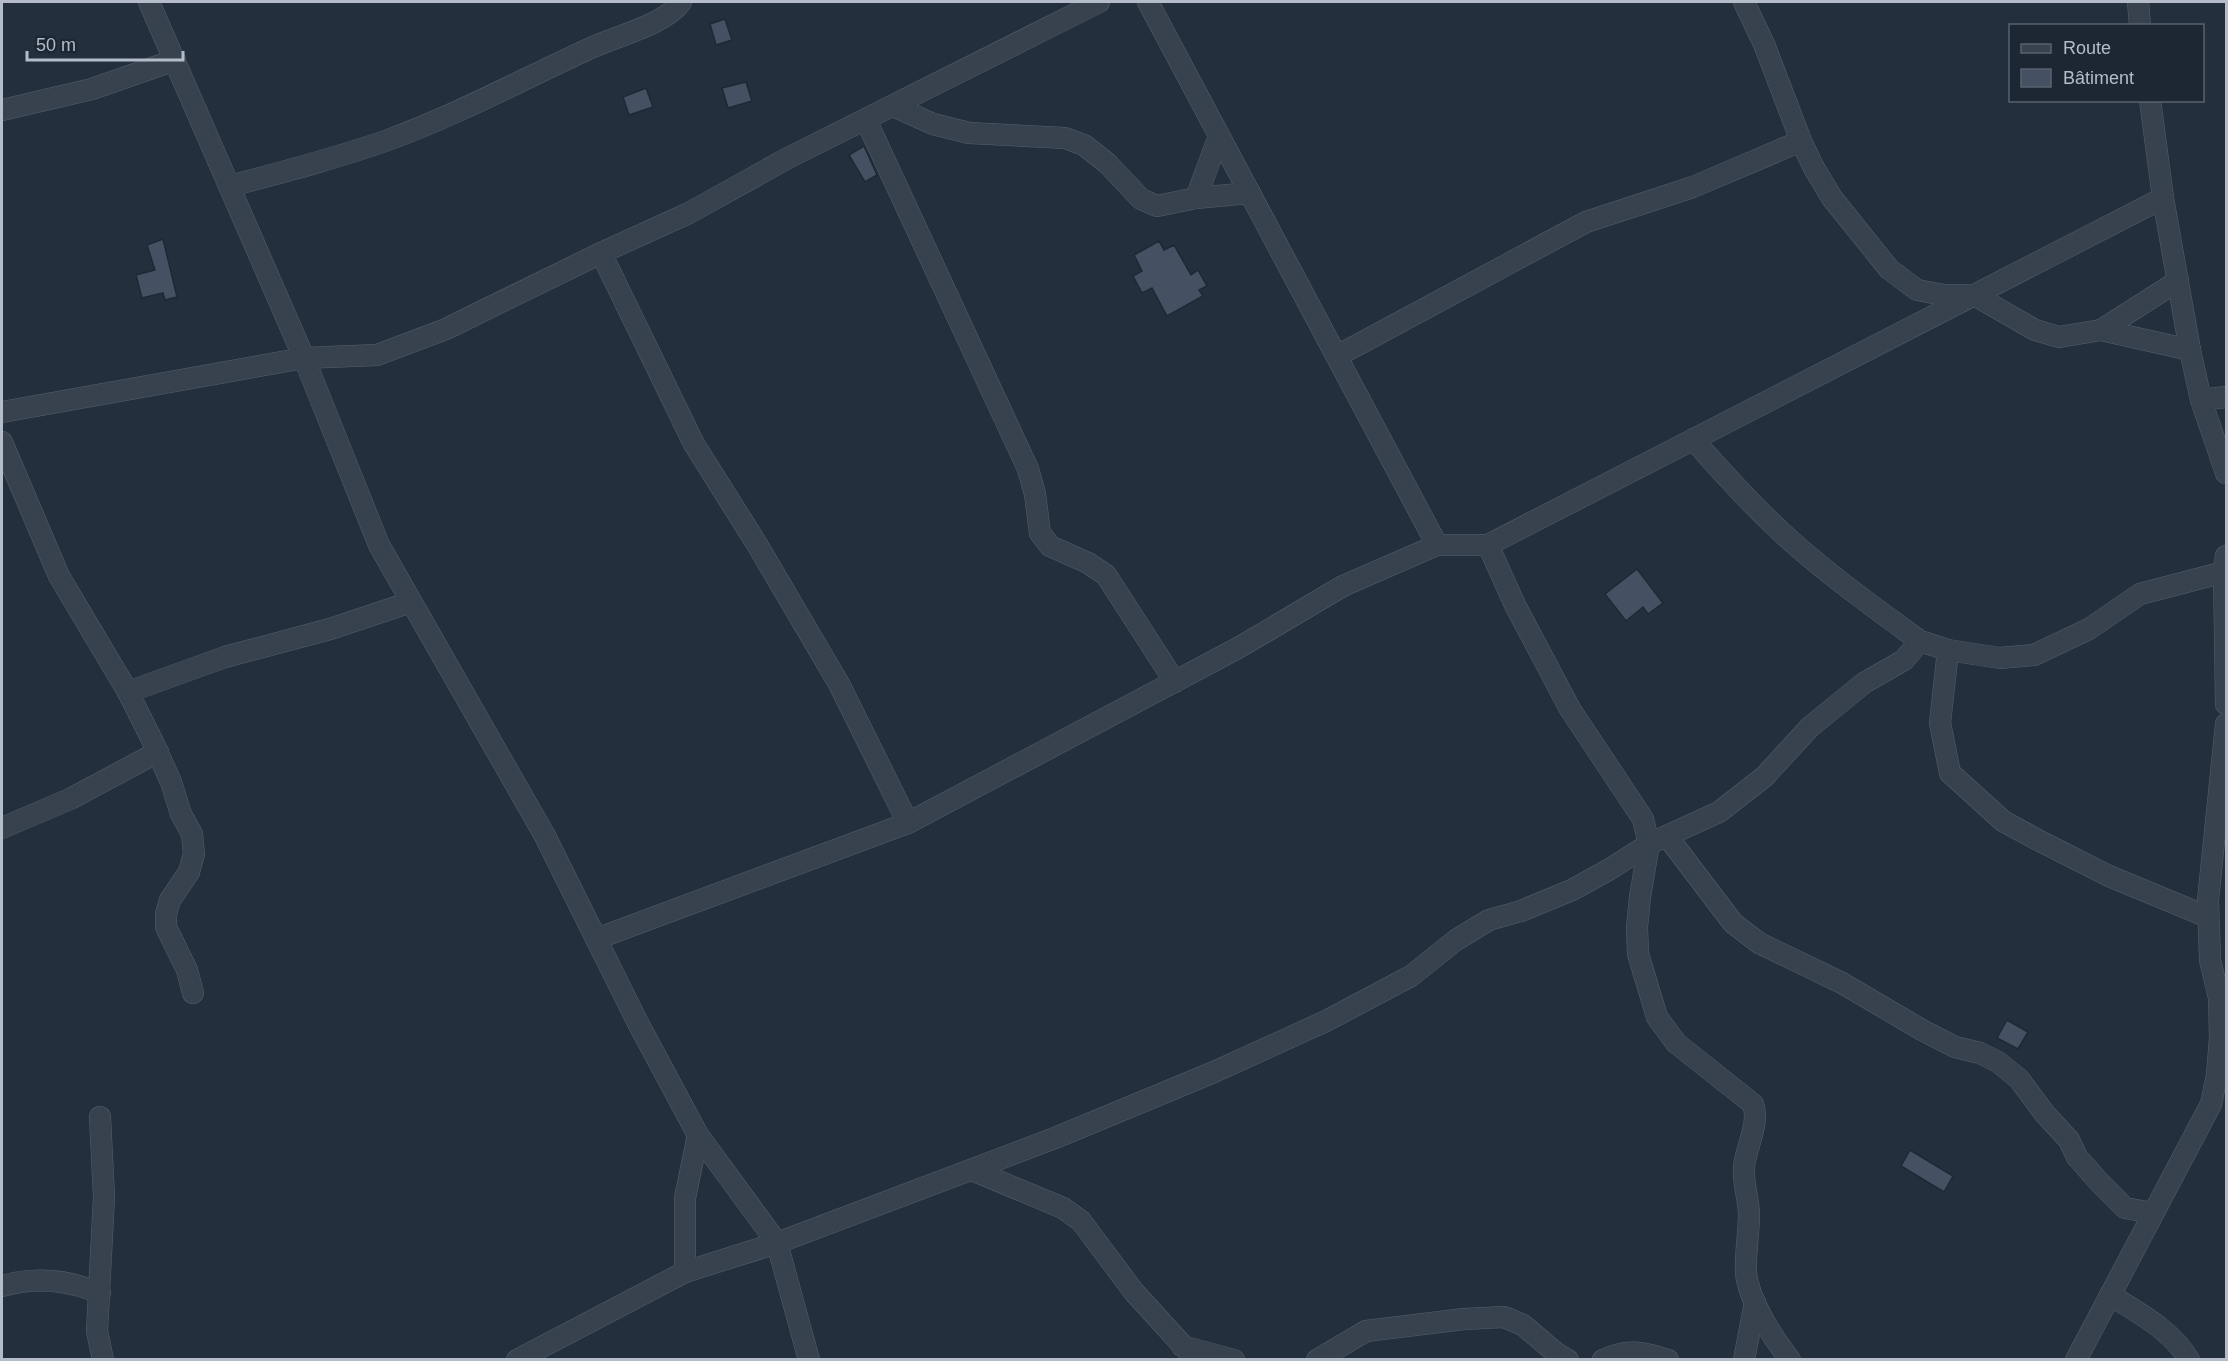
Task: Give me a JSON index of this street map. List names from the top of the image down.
{
  "legend": ["Route", "Bâtiment"],
  "scale_bar": "50 m"
}
